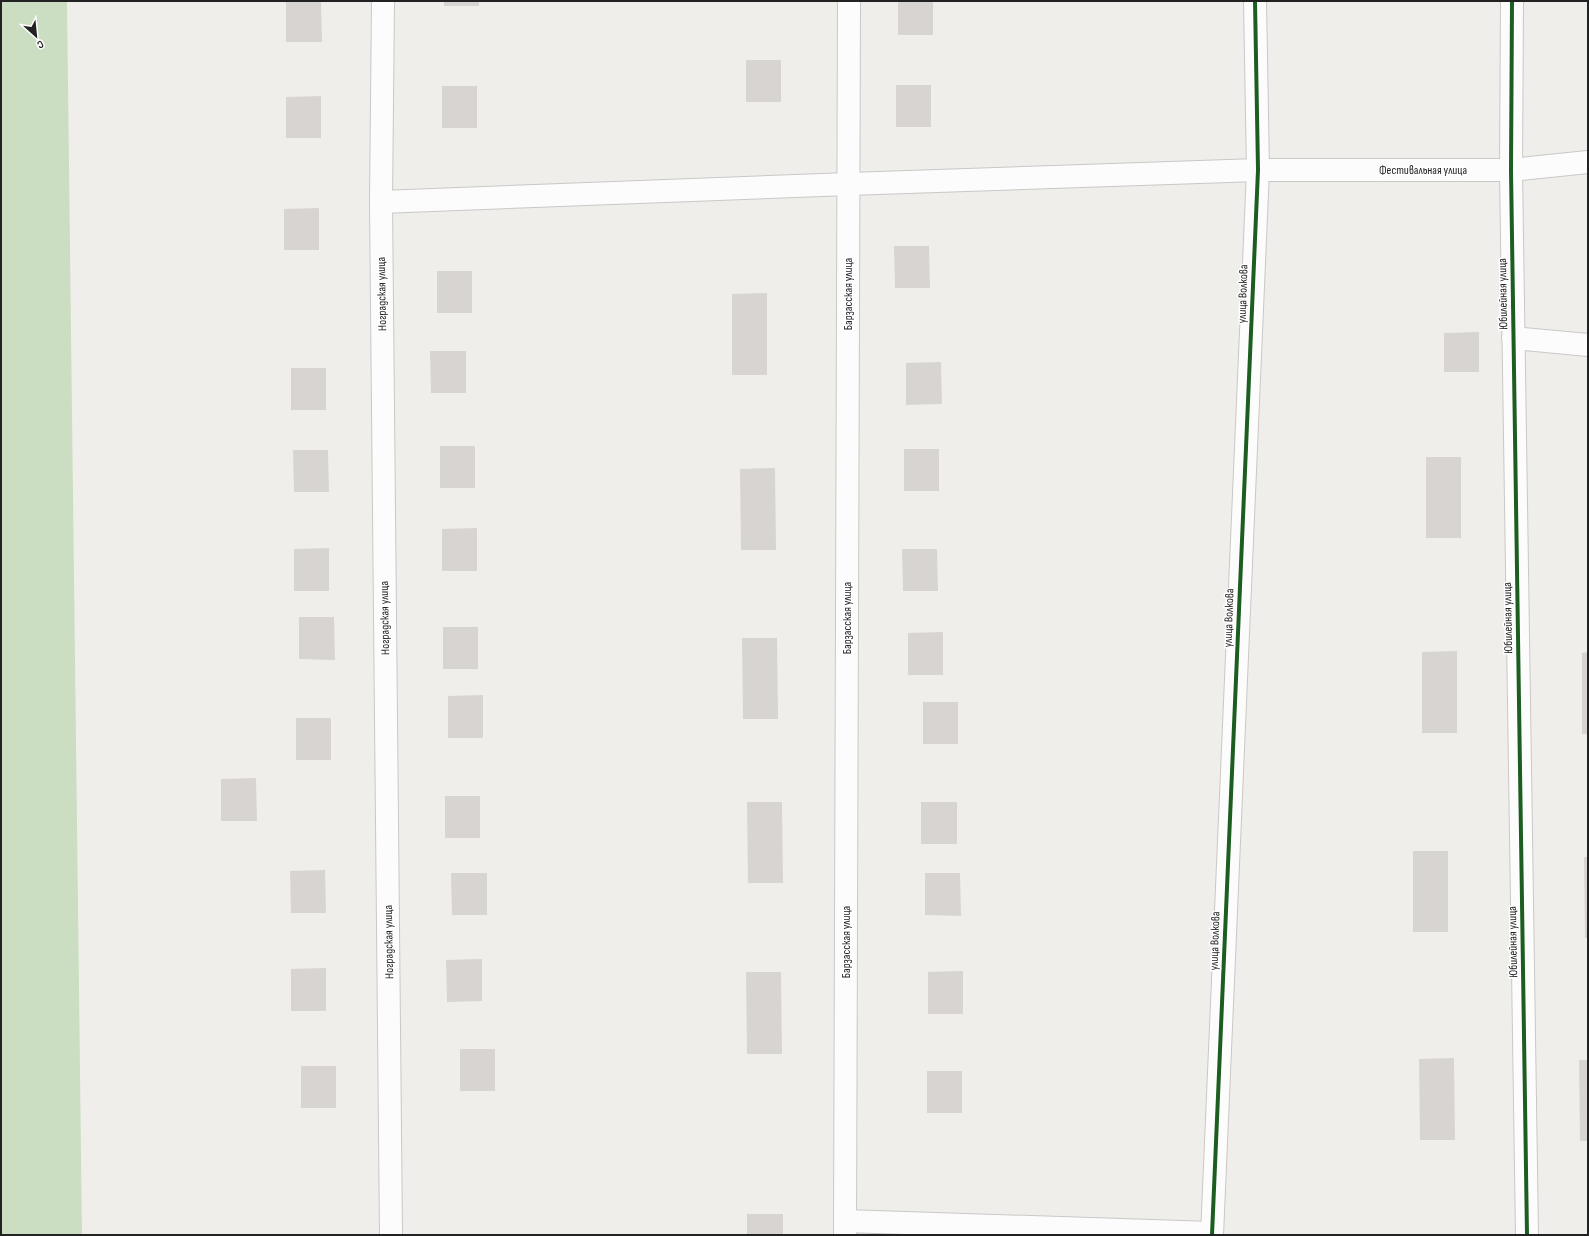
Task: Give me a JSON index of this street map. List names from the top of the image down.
{
  "streets": {
    "street": [
      "Фестивальная улица",
      "Ноградская улица",
      "Барзасская улица",
      "улица Волкова",
      "Юбилейная улица"
    ]
  },
  "crossings": [
    ["Фестивальная улица", "Ноградская улица"],
    ["Фестивальная улица", "Барзасская улица"],
    ["Фестивальная улица", "улица Волкова"],
    ["Фестивальная улица", "Юбилейная улица"]
  ],
  "north": "bottom right"
}
